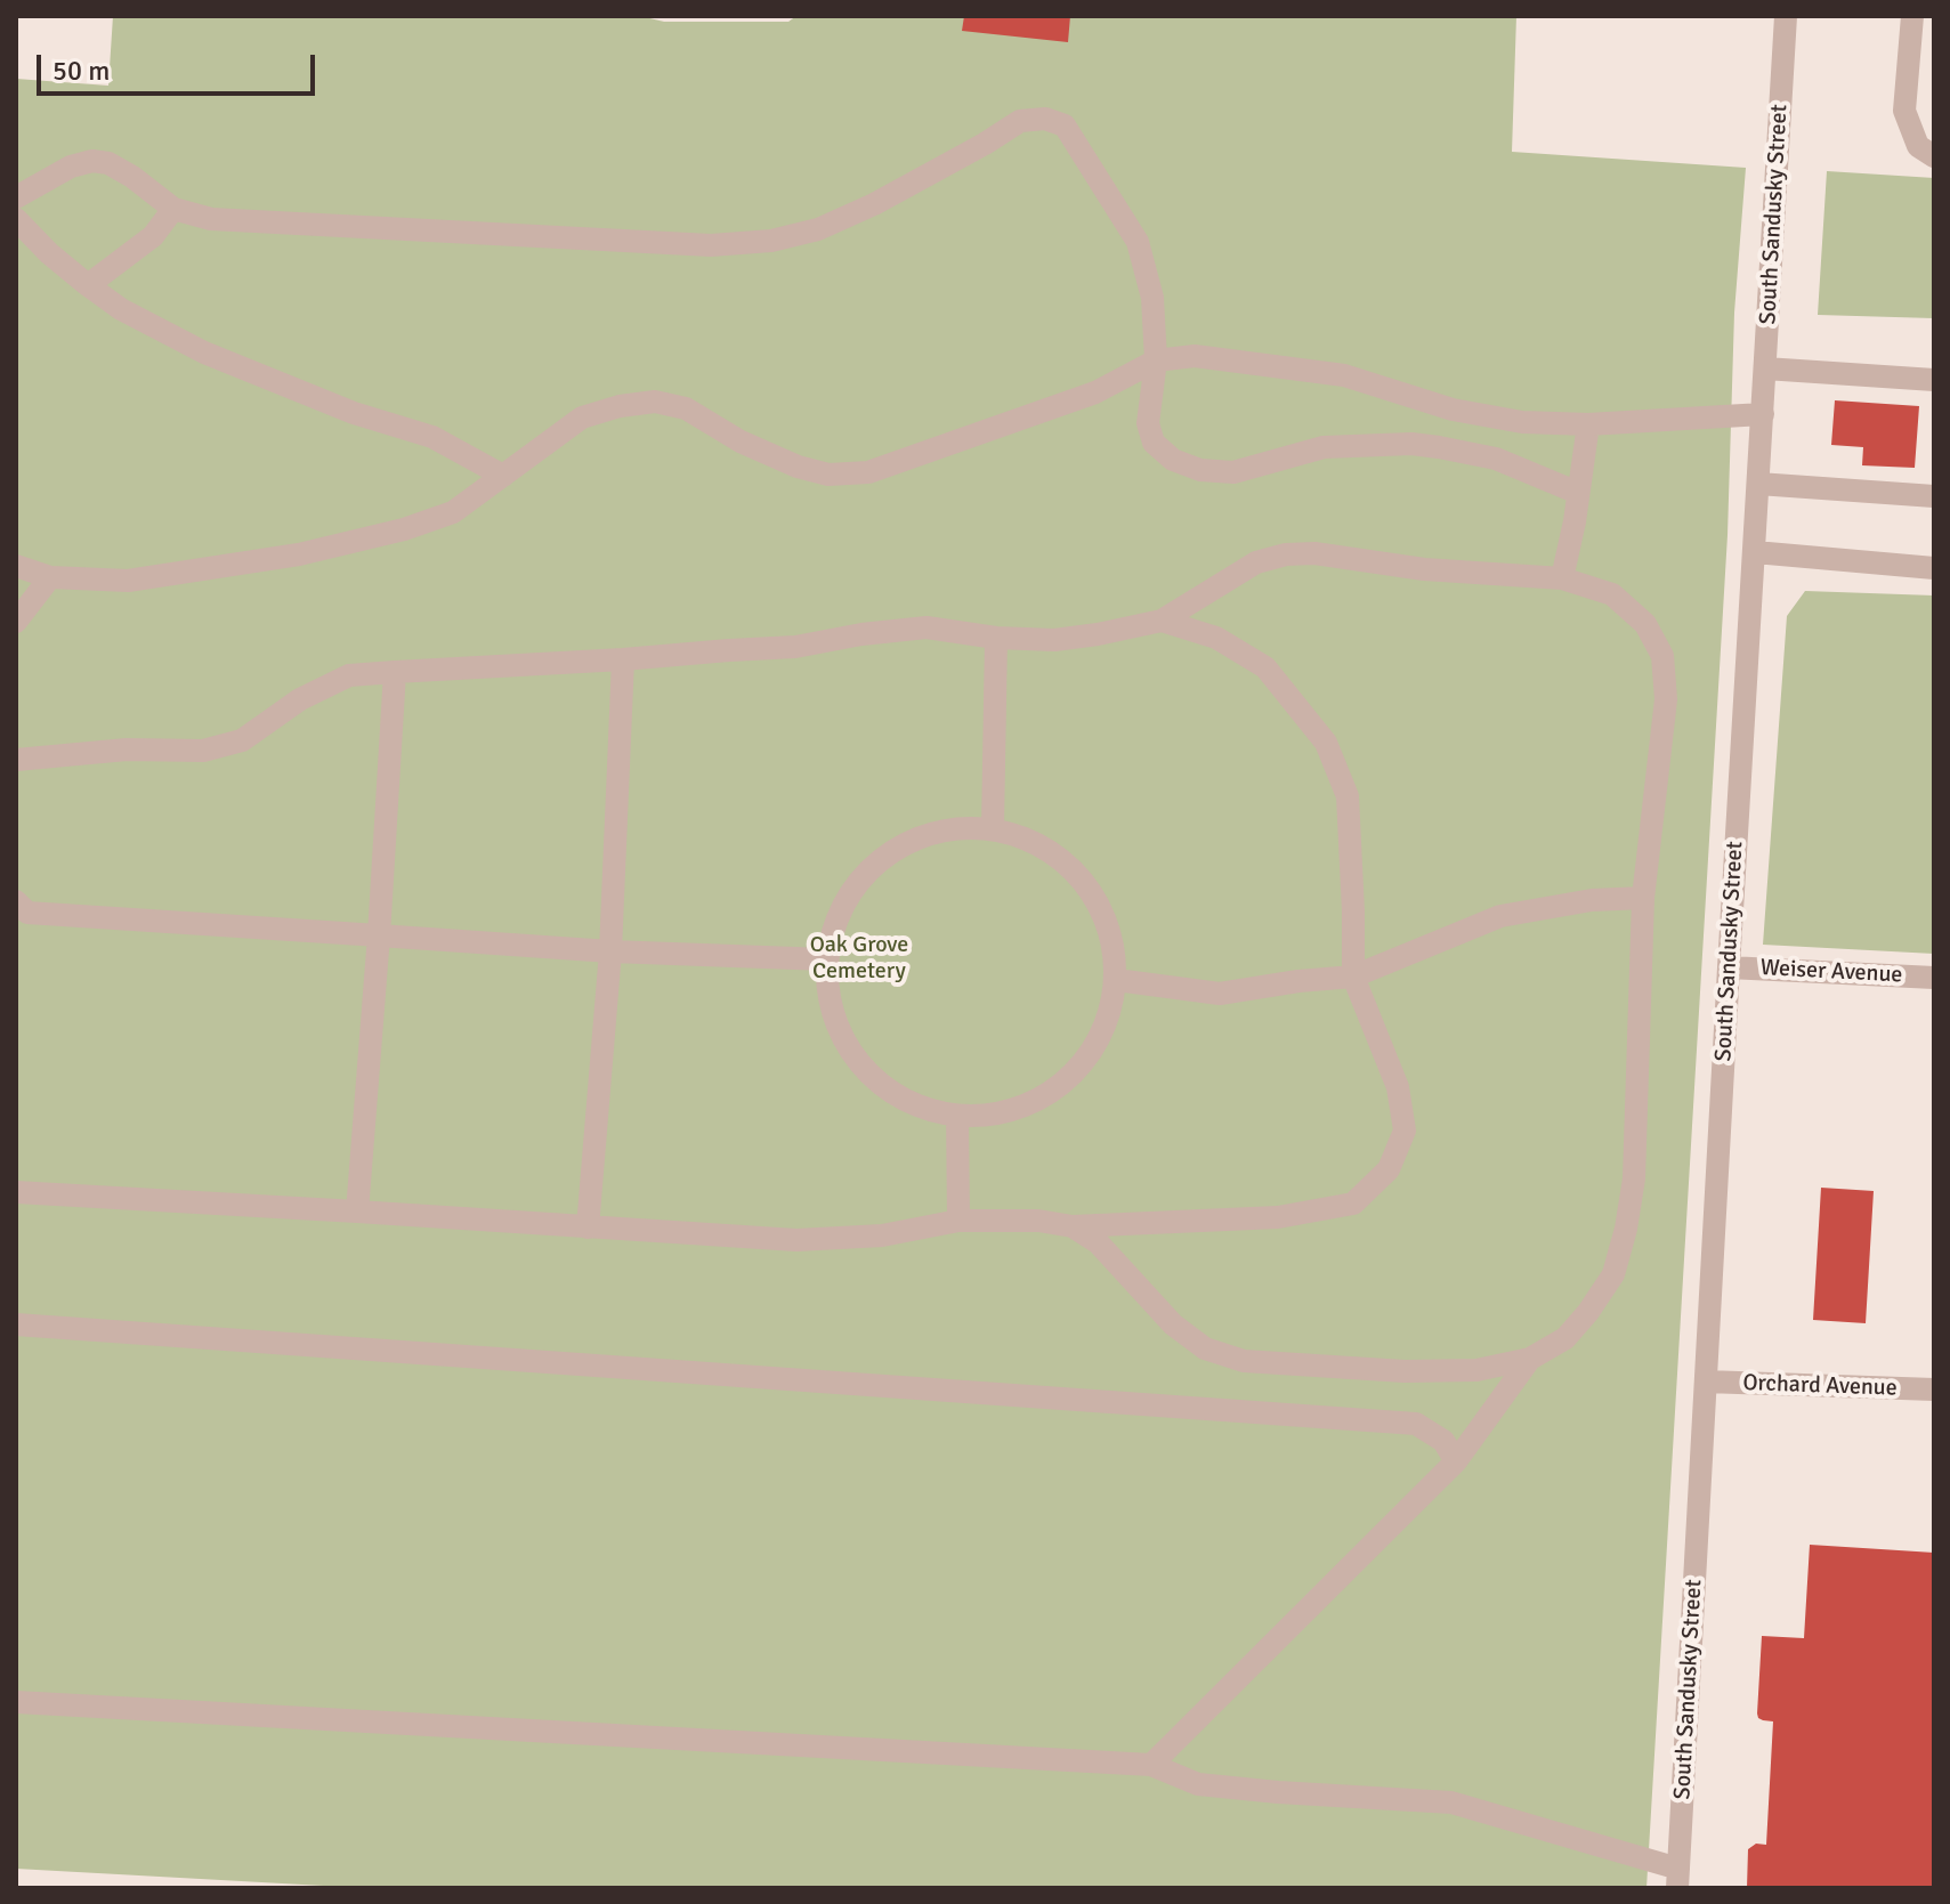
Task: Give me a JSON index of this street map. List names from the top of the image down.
{
  "streets": {
    "street": ["South Sandusky Street", "Weiser Avenue", "Orchard Avenue"]
  },
  "crossings": [
    ["South Sandusky Street", "Weiser Avenue"],
    ["South Sandusky Street", "Orchard Avenue"]
  ],
  "parks": ["Oak Grove Cemetery"],
  "scale_bar": "50 m"
}
